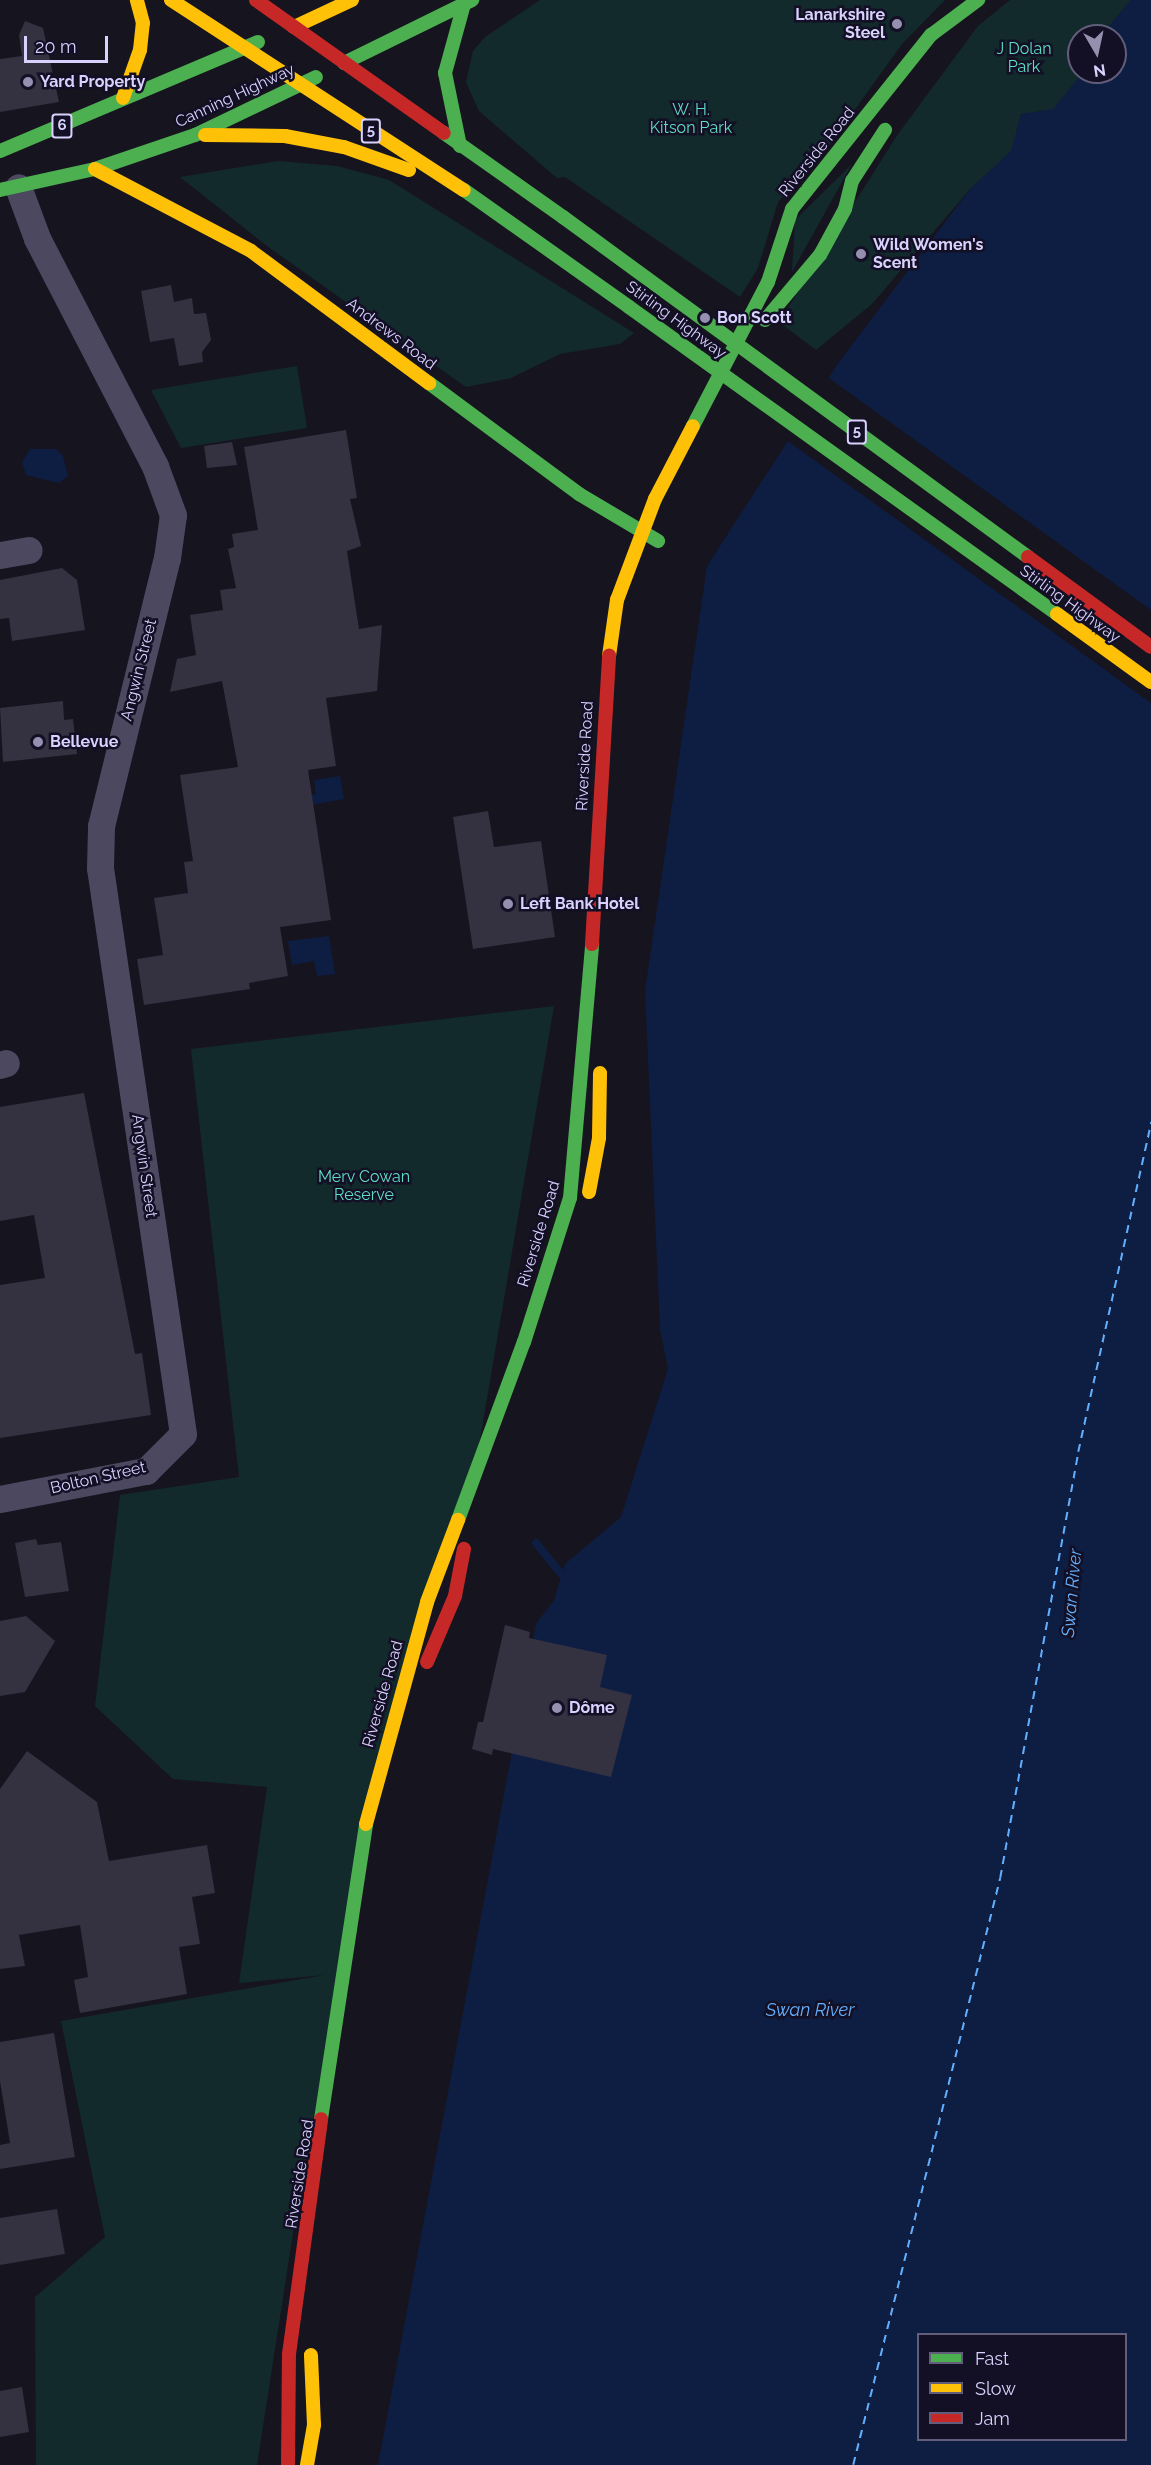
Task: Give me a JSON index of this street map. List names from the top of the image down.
{
  "streets": {
    "main road": [
      "Canning Highway",
      "6",
      "5",
      "Riverside Road",
      "Stirling Highway",
      "Andrews Road"
    ],
    "street": ["Angwin Street", "Bolton Street"]
  },
  "crossings": [
    ["Canning Highway", "Stirling Highway"],
    ["Canning Highway", "Andrews Road"],
    ["Canning Highway", "Angwin Street"],
    ["6", "Stirling Highway"],
    ["Riverside Road", "Andrews Road"],
    ["Angwin Street", "Bolton Street"]
  ],
  "water": ["Swan River"],
  "parks": ["J Dolan Park", "W. H. Kitson Park", "Merv Cowan Reserve"],
  "places": [
    "Lanarkshire Steel",
    "Yard Property",
    "Wild Women's Scent",
    "Bon Scott",
    "Bellevue",
    "Left Bank Hotel",
    "Dôme"
  ],
  "legend": ["Fast", "Slow", "Jam"],
  "scale_bar": "20 m",
  "north": "bottom"
}
